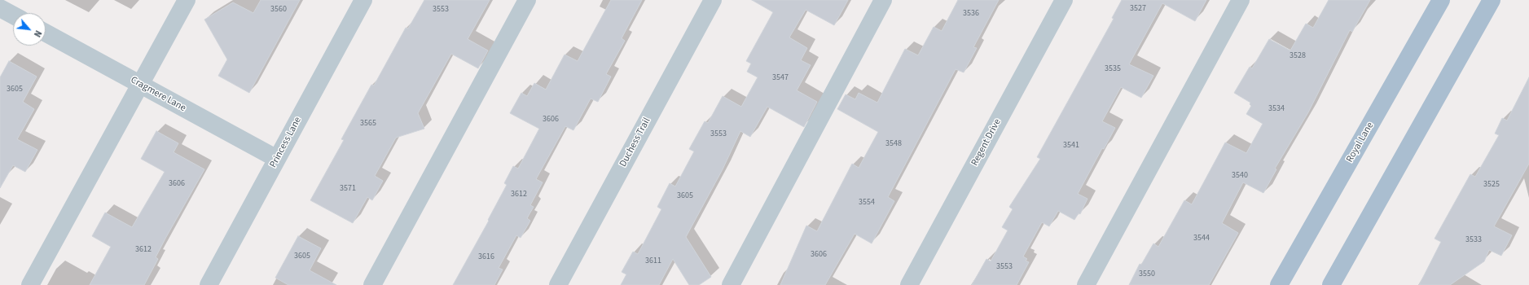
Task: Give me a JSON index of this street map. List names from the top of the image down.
{
  "streets": {
    "main road": ["Royal Lane"],
    "street": [
      "Cragmere Lane",
      "Princess Lane",
      "Duchess Trail",
      "Regent Drive"
    ]
  },
  "crossings": [
    ["Cragmere Lane", "Princess Lane"]
  ],
  "house_numbers": [
    "3527",
    "3560",
    "3553",
    "3536",
    "3528",
    "3535",
    "3547",
    "3605",
    "3534",
    "3606",
    "3565",
    "3553",
    "3548",
    "3541",
    "3540",
    "3606",
    "3525",
    "3571",
    "3612",
    "3605",
    "3554",
    "3544",
    "3533",
    "3612",
    "3606",
    "3605",
    "3616",
    "3611",
    "3553",
    "3550"
  ],
  "north": "bottom right"
}
